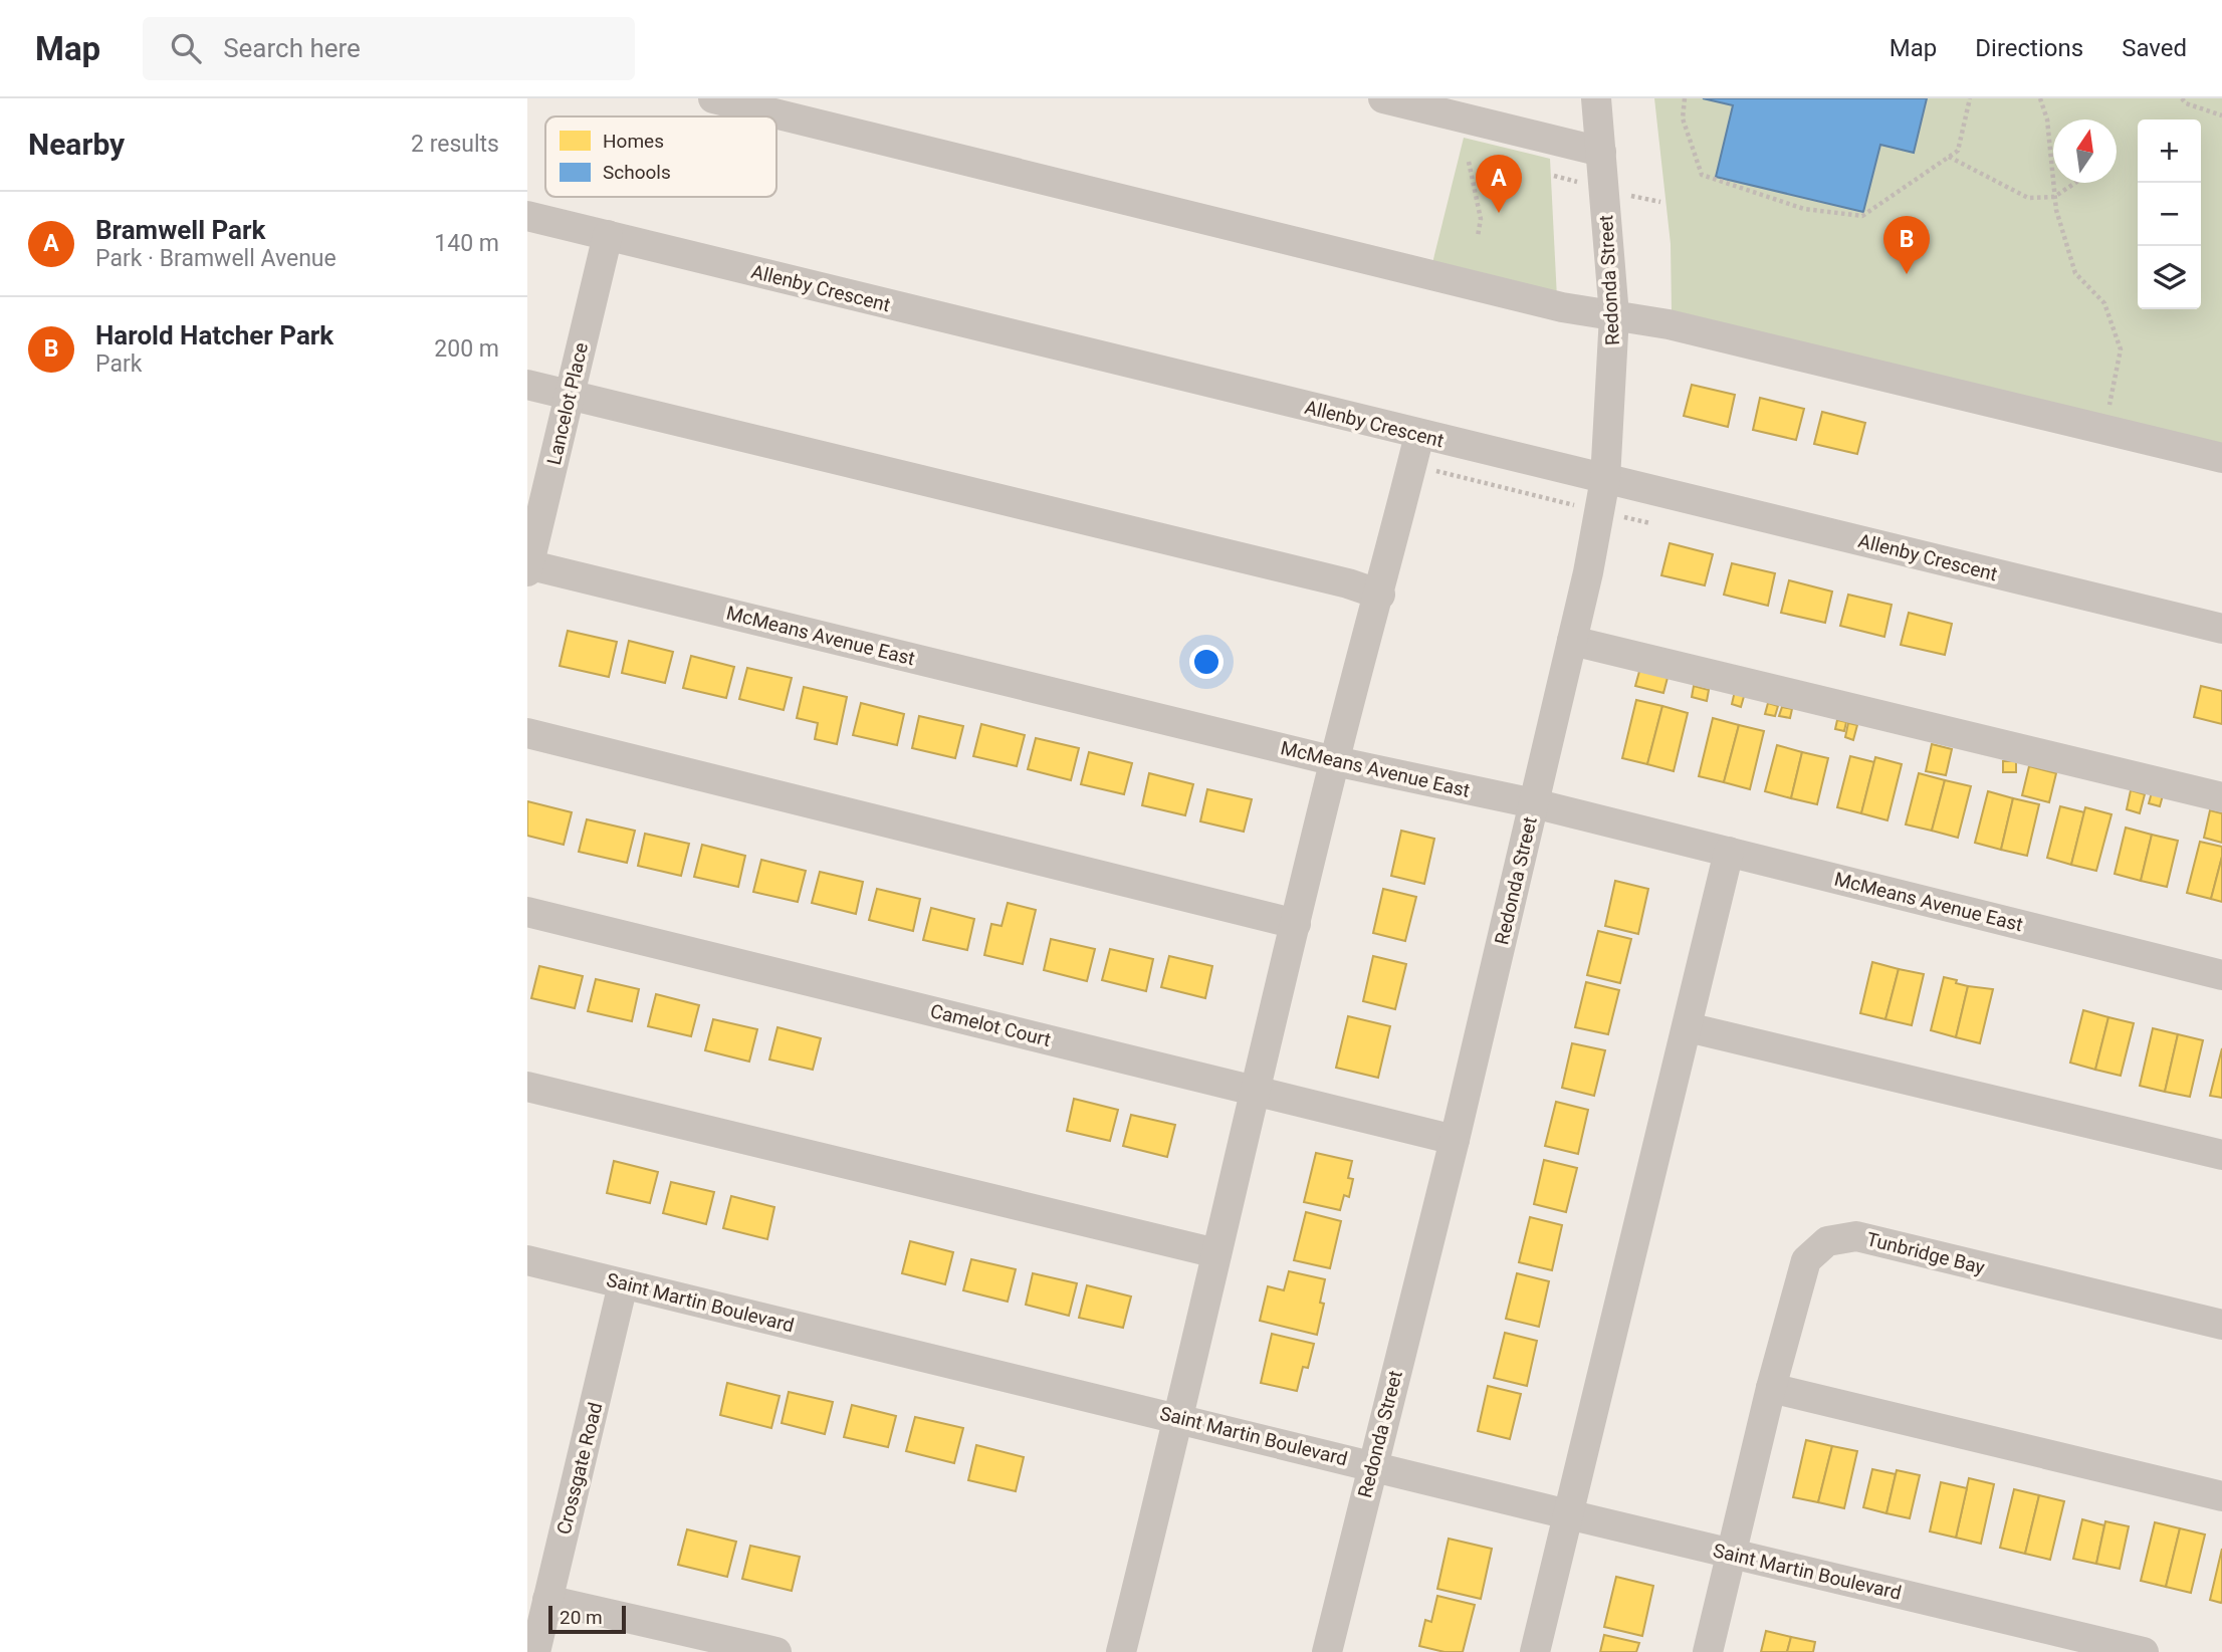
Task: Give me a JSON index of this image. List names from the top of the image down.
{
  "streets": {
    "street": [
      "Redonda Street",
      "Allenby Crescent",
      "Lancelot Place",
      "McMeans Avenue East",
      "Camelot Court",
      "Tunbridge Bay",
      "Saint Martin Boulevard",
      "Crossgate Road"
    ]
  },
  "crossings": [
    ["Redonda Street", "Allenby Crescent"],
    ["Redonda Street", "McMeans Avenue East"],
    ["Redonda Street", "Camelot Court"],
    ["Redonda Street", "Saint Martin Boulevard"],
    ["Allenby Crescent", "Lancelot Place"],
    ["Lancelot Place", "McMeans Avenue East"],
    ["Tunbridge Bay", "Saint Martin Boulevard"],
    ["Saint Martin Boulevard", "Crossgate Road"]
  ],
  "legend": ["Homes", "Schools"],
  "scale_bar": "20 m",
  "north": "top",
  "page": {
    "header": "Map",
    "search": "Search here",
    "nav": ["Map", "Directions", "Saved"],
    "heading": ["Nearby", "2 results"],
    "map_buttons": ["+", "−"],
    "pins": ["A", "B"],
    "list": [
      {
        "mark": "A",
        "name": "Bramwell Park",
        "note": "Park · Bramwell Avenue",
        "value": "140 m"
      },
      {
        "mark": "B",
        "name": "Harold Hatcher Park",
        "note": "Park",
        "value": "200 m"
      }
    ],
    "scale": "20 m"
  }
}
